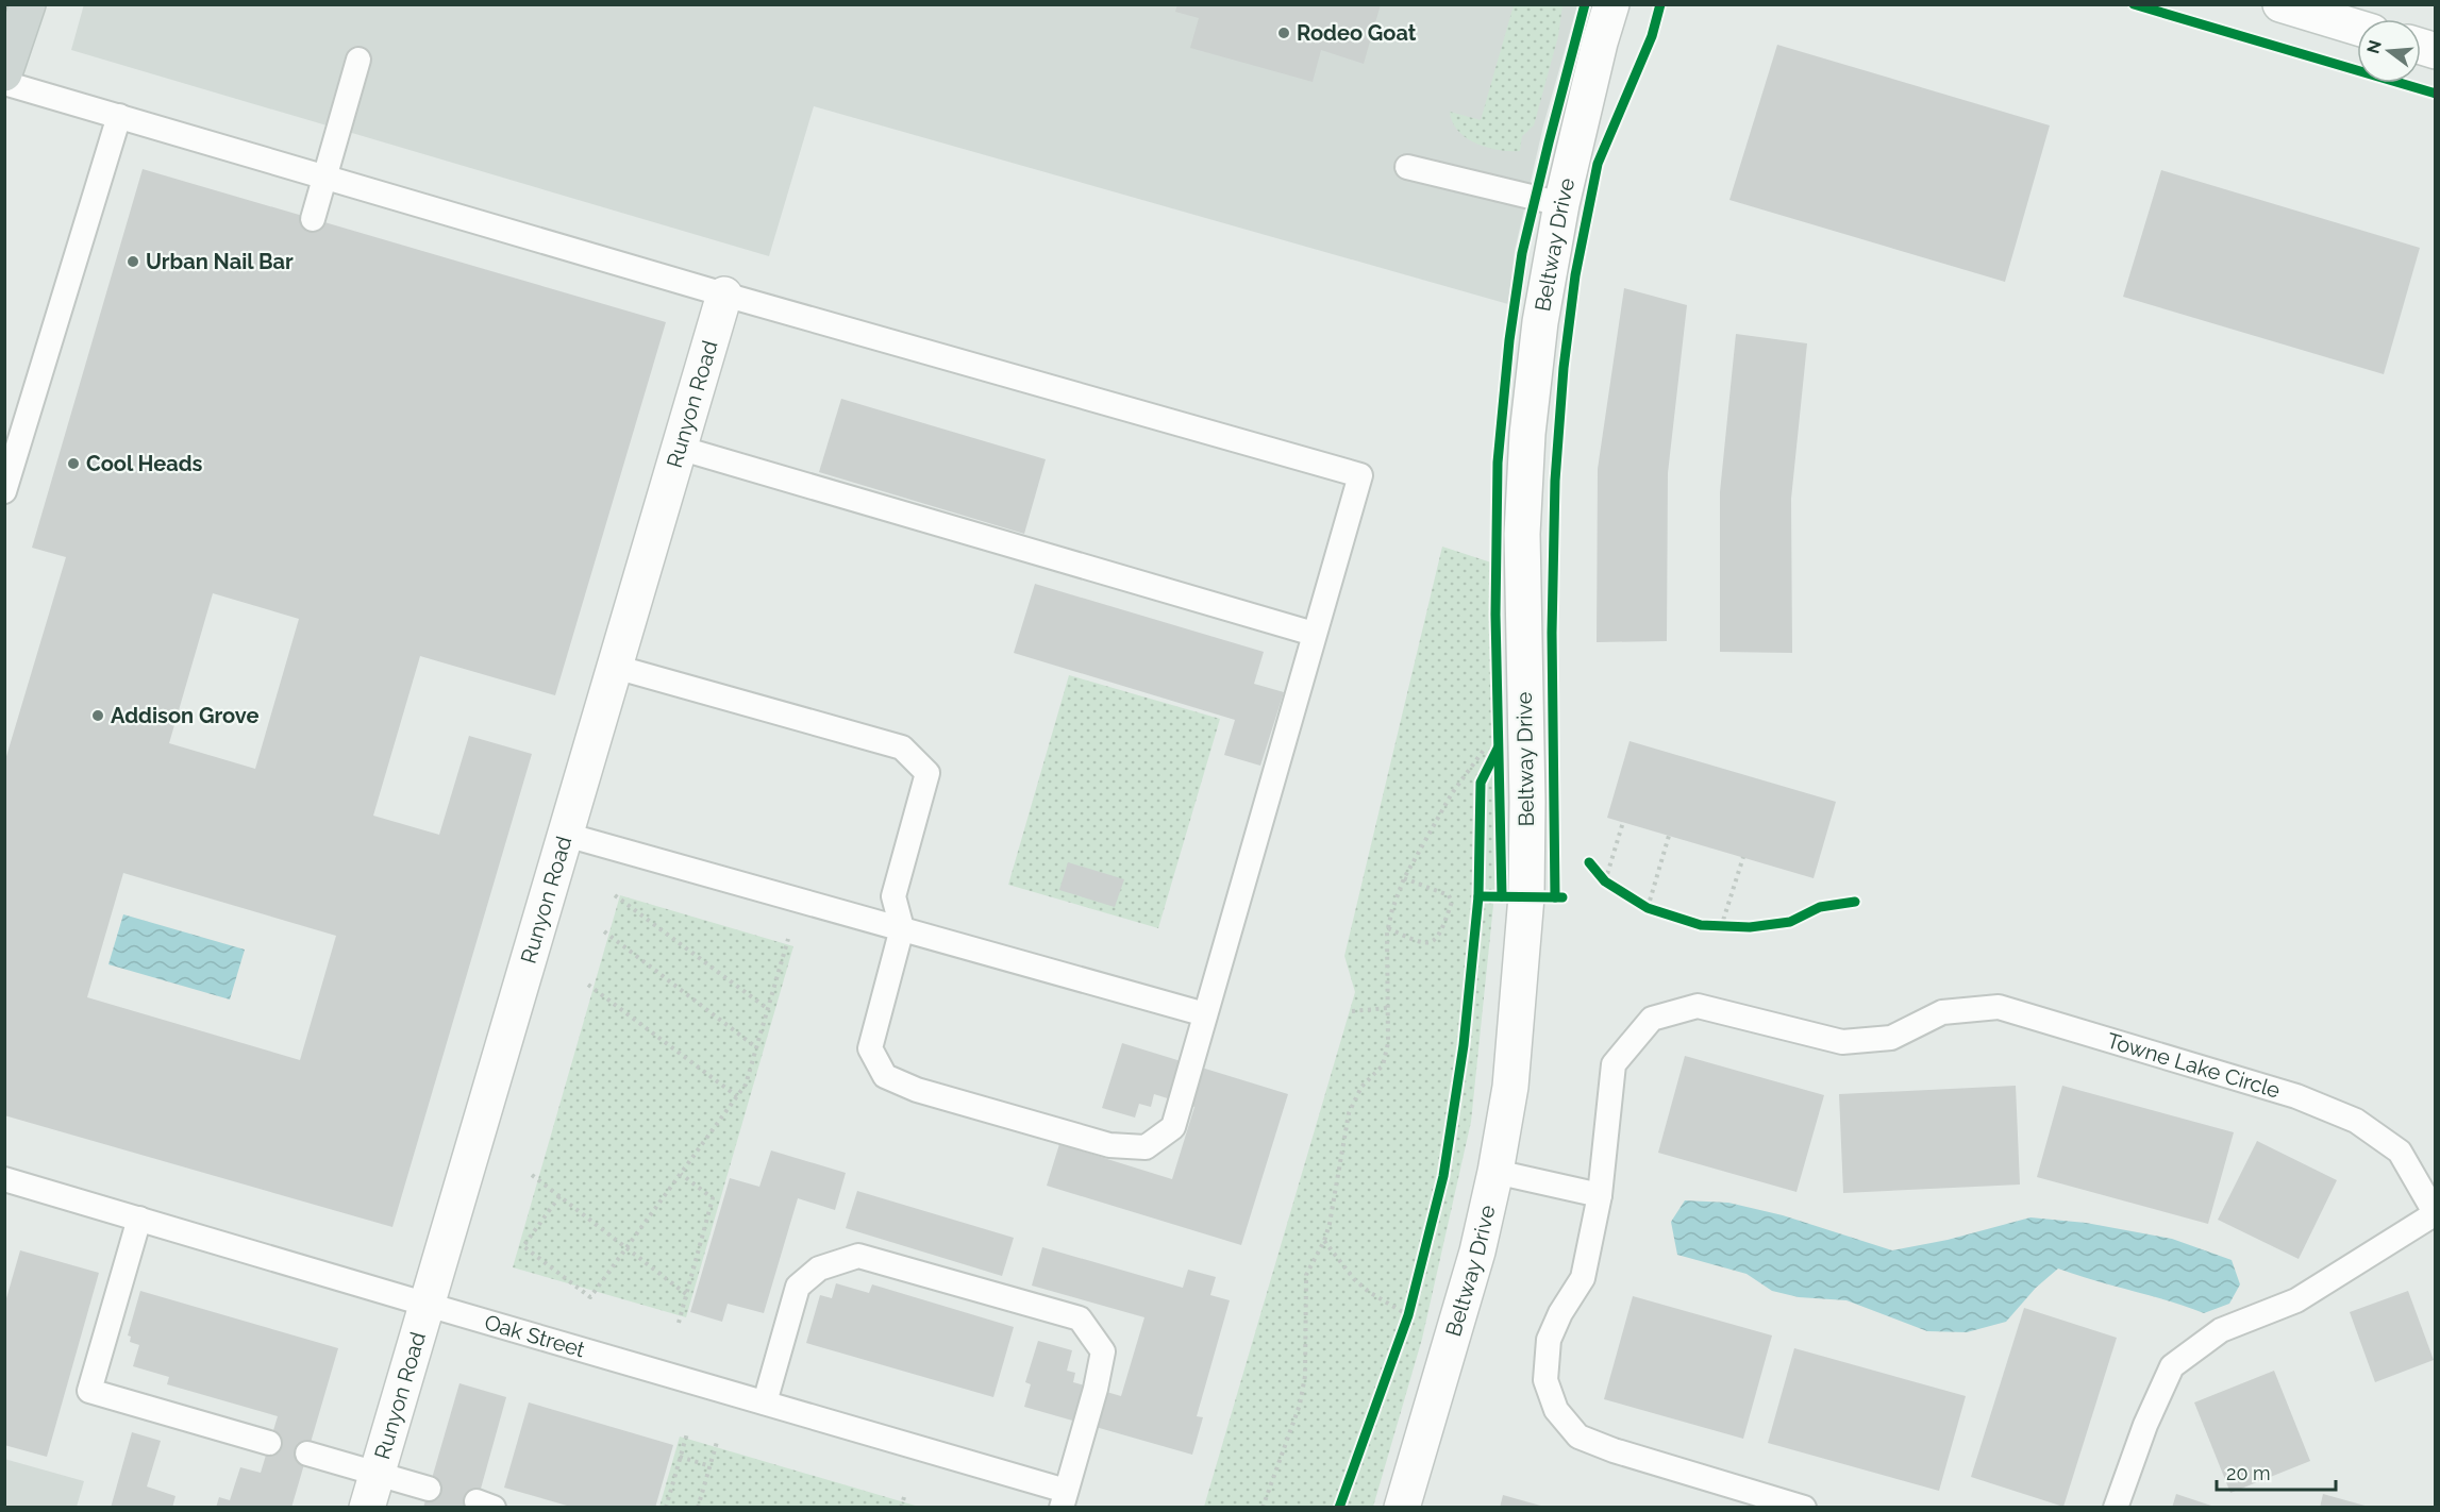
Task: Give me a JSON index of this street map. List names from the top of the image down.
{
  "streets": {
    "street": ["Beltway Drive", "Runyon Road"],
    "lane": ["Towne Lake Circle", "Oak Street"]
  },
  "crossings": [
    ["Runyon Road", "Oak Street"]
  ],
  "places": [
    "Rodeo Goat",
    "Urban Nail Bar",
    "Cool Heads",
    "Addison Grove"
  ],
  "scale_bar": "20 m",
  "north": "left"
}
